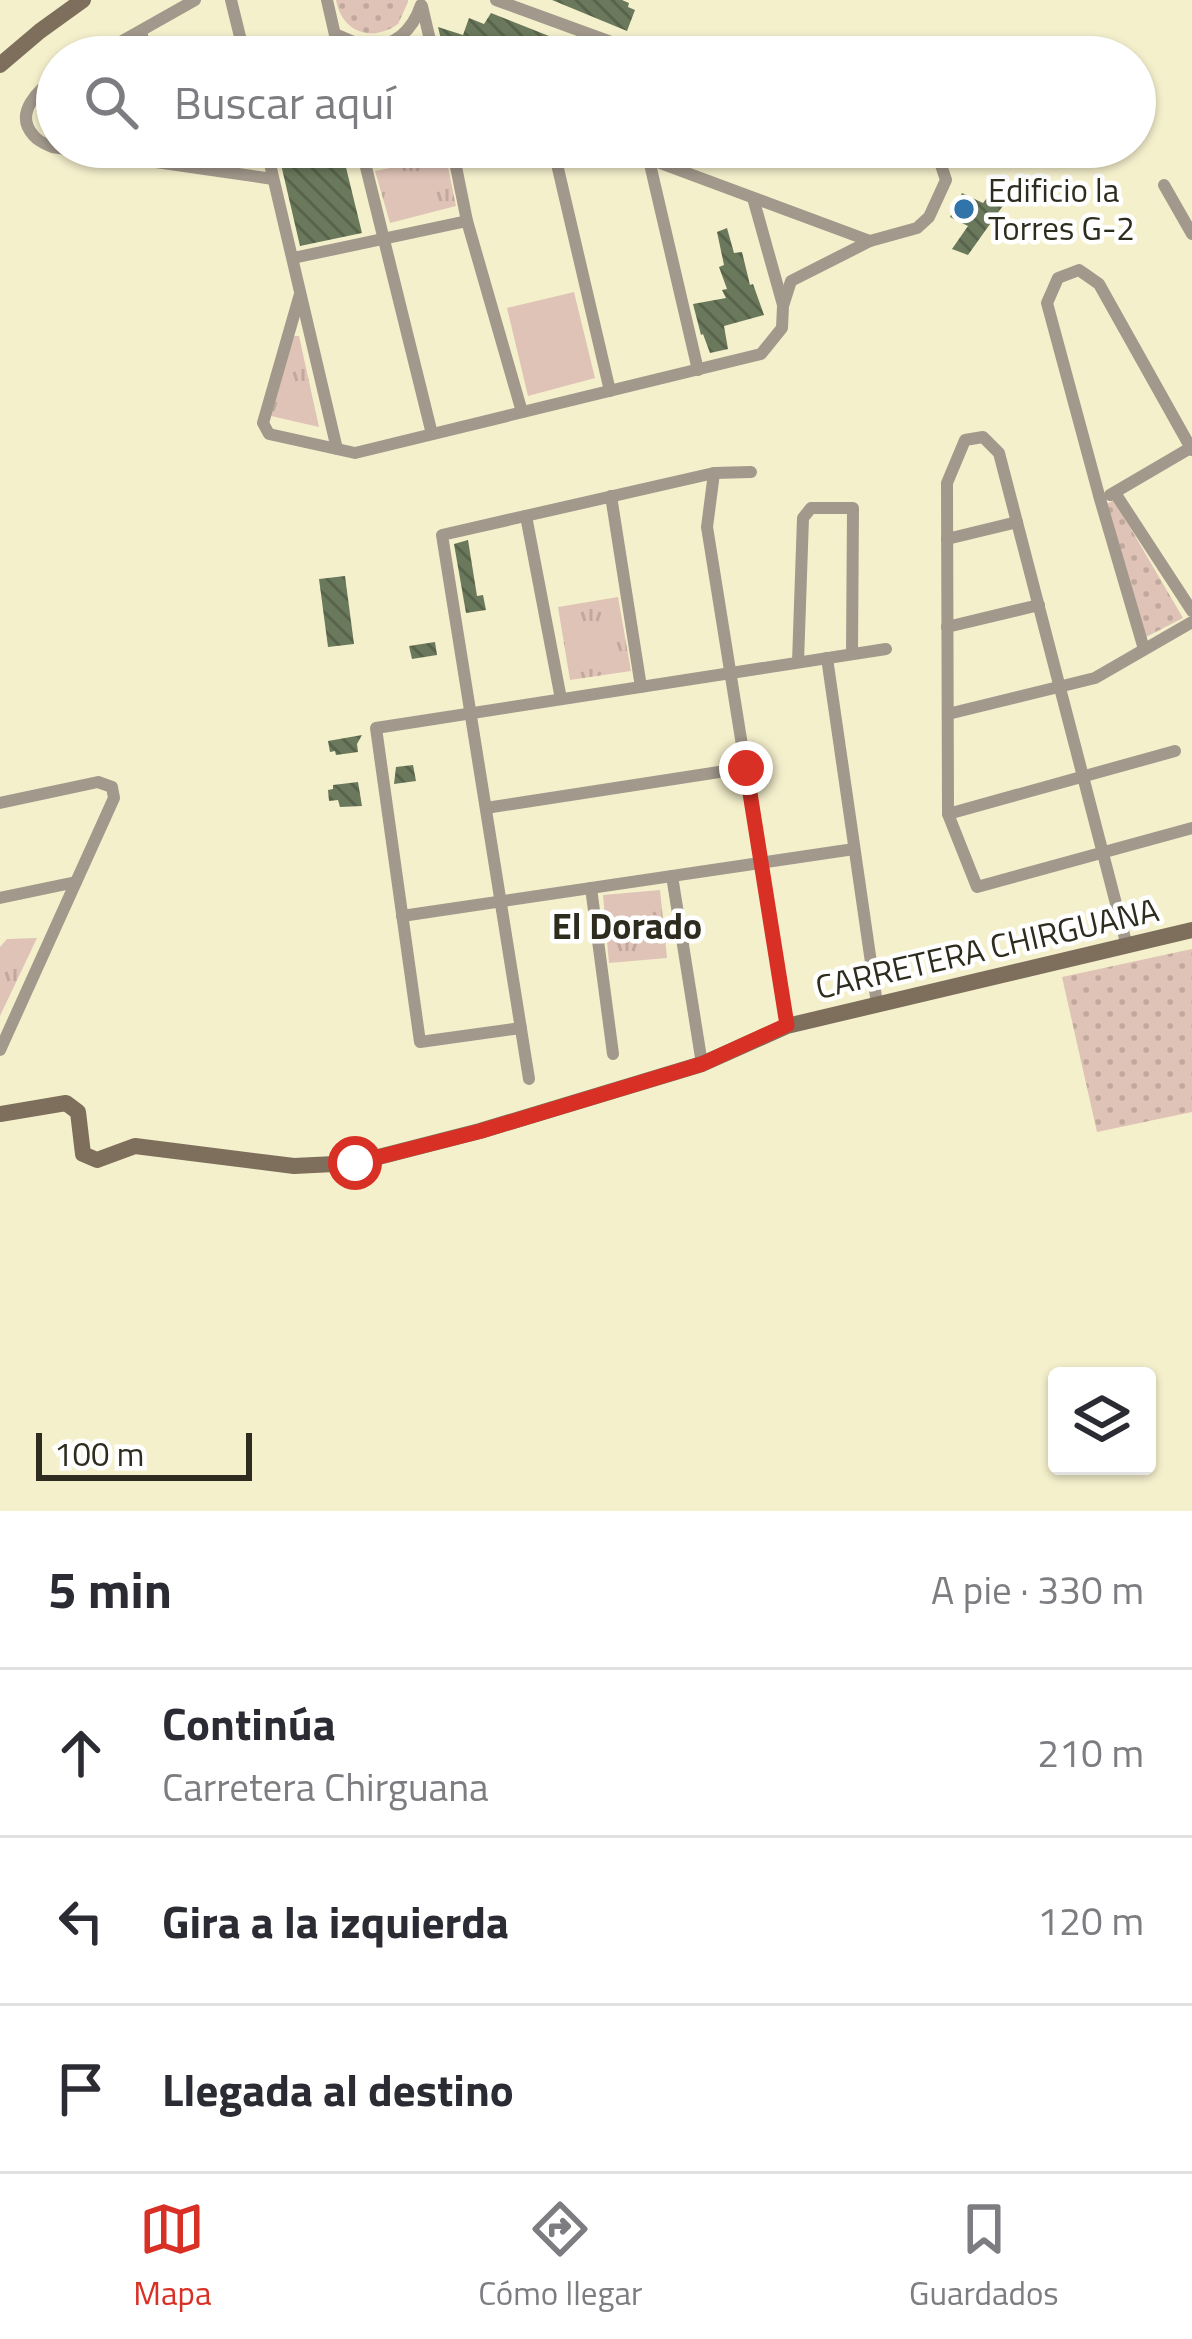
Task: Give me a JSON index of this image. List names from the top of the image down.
{
  "streets": {
    "street": ["CARRETERA CHIRGUANA"]
  },
  "districts": ["El Dorado"],
  "places": ["Edificio la Torres G-2"],
  "scale_bar": "100 m",
  "page": {
    "search": "Buscar aquí",
    "scale": "100 m",
    "heading": ["5 min", "A pie · 330 m"],
    "list": [
      ["Continúa", "Carretera Chirguana", "210 m"],
      ["Gira a la izquierda", "120 m"],
      "Llegada al destino"
    ],
    "nav": ["Mapa", "Cómo llegar", "Guardados"]
  }
}
